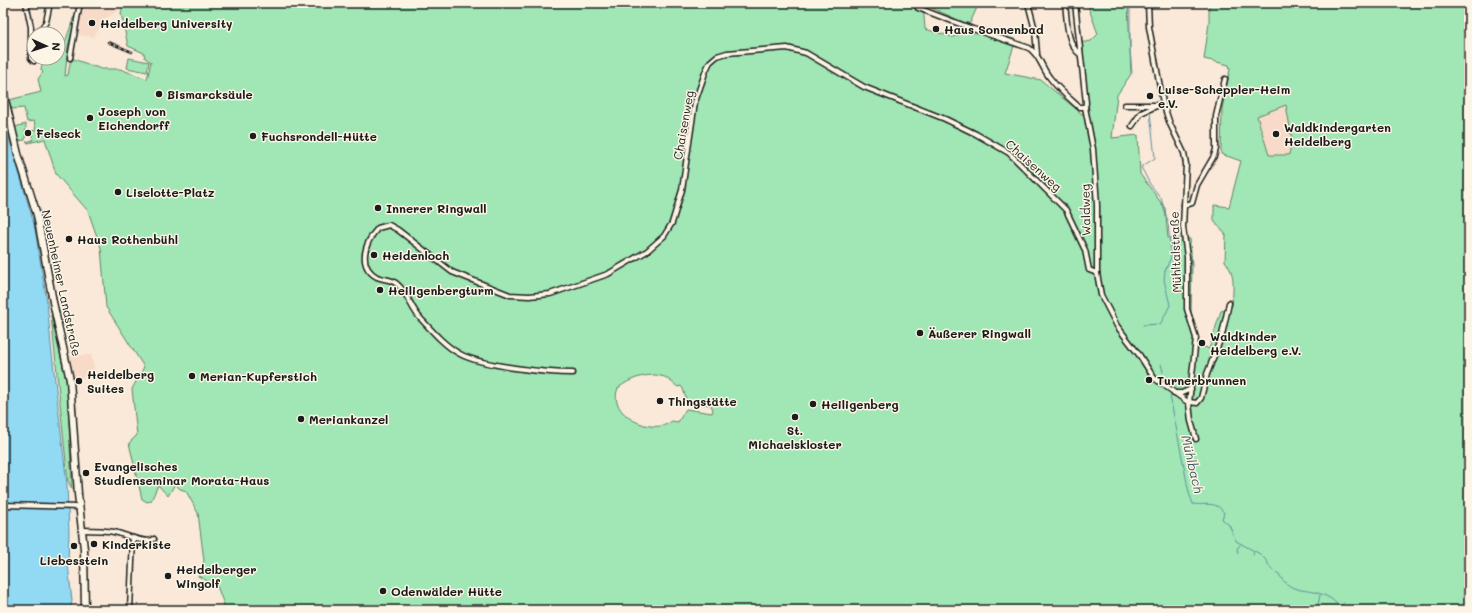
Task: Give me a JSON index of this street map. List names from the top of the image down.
{
  "streets": {
    "main road": ["Neuenheimer Landstraße"],
    "street": ["Chaisenweg", "Waldweg", "Mühltalstraße"]
  },
  "crossings": [
    ["Chaisenweg", "Waldweg"],
    ["Waldweg", "Mühltalstraße"]
  ],
  "water": ["Mühlbach"],
  "places": [
    "Heidelberg University",
    "Haus Sonnenbad",
    "Bismarcksäule",
    "Luise-Scheppler-Heim e.V.",
    "Joseph von Eichendorff",
    "Felseck",
    "Waldkindergarten Heidelberg",
    "Fuchsrondell-Hütte",
    "Liselotte-Platz",
    "Innerer Ringwall",
    "Haus Rothenbühl",
    "Heidenloch",
    "Heiligenbergturm",
    "Äußerer Ringwall",
    "Waldkinder Heidelberg e.V.",
    "Merian-Kupferstich",
    "Turnerbrunnen",
    "Heidelberg Suites",
    "Thingstätte",
    "Heiligenberg",
    "St. Michaelskloster",
    "Meriankanzel",
    "Evangelisches Studienseminar Morata-Haus",
    "Kinderkiste",
    "Liebesstein",
    "Heidelberger Wingolf",
    "Odenwälder Hütte"
  ],
  "north": "right"
}
